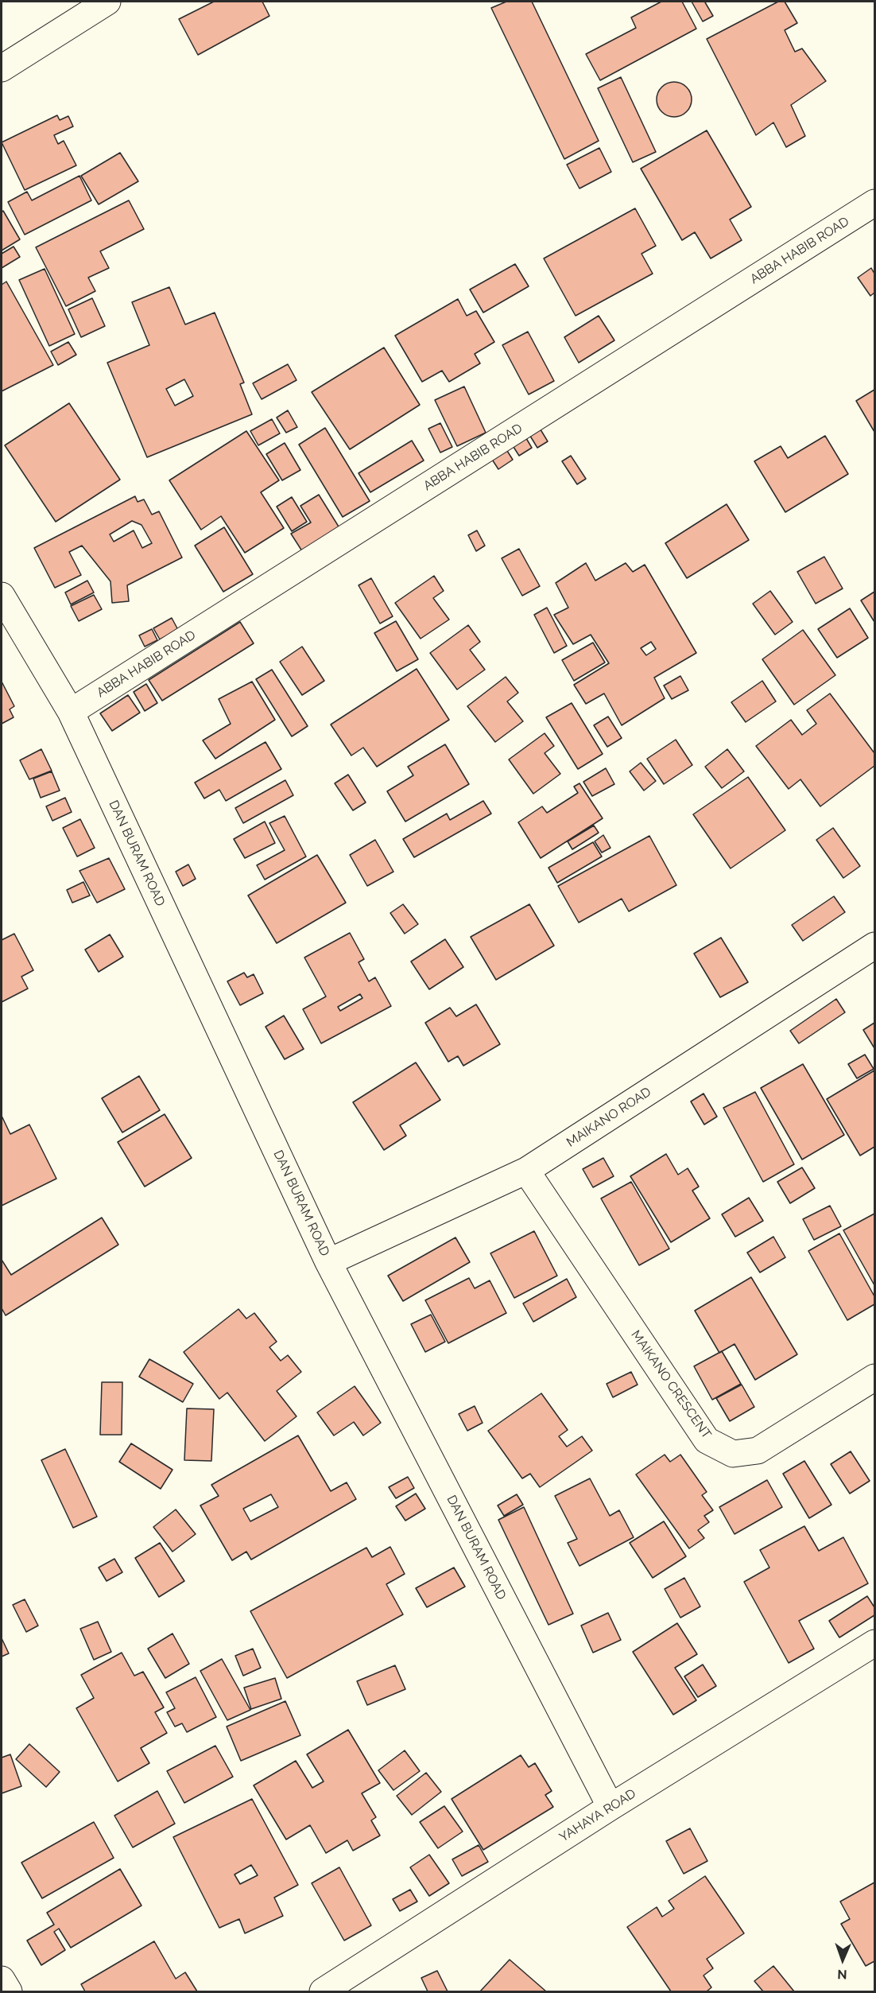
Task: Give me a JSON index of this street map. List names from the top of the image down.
{
  "streets": {
    "street": [
      "ABBA HABIB ROAD",
      "DAN BURAM ROAD",
      "MAIKANO ROAD",
      "MAIKANO CRESCENT",
      "YAHAYA ROAD"
    ]
  },
  "crossings": [
    ["ABBA HABIB ROAD", "DAN BURAM ROAD"],
    ["DAN BURAM ROAD", "MAIKANO ROAD"],
    ["DAN BURAM ROAD", "YAHAYA ROAD"],
    ["MAIKANO ROAD", "MAIKANO CRESCENT"]
  ],
  "north": "bottom"
}
